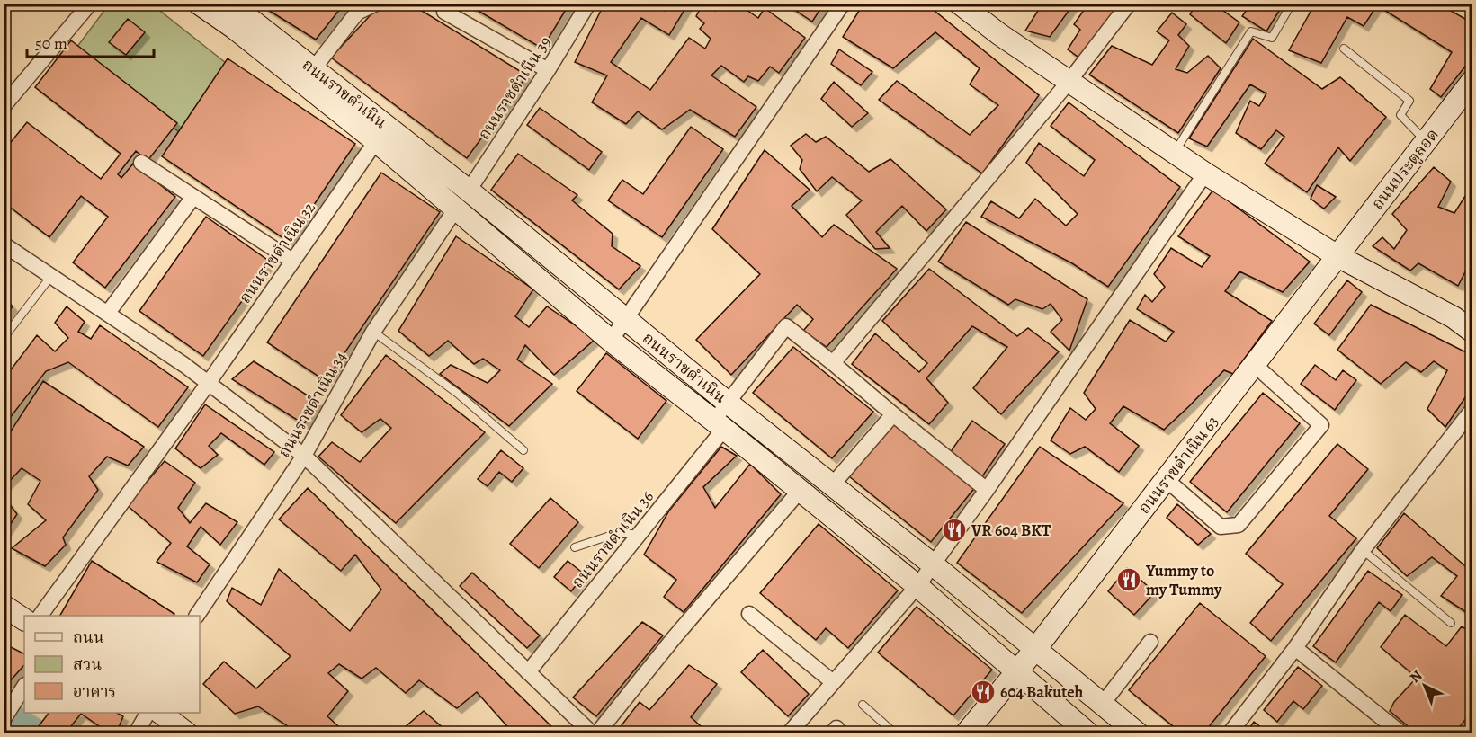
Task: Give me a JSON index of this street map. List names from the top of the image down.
{
  "streets": {
    "main road": ["ถนนราขดำเนิน", "ถนนประตูลอด", "ถนนราขดำเนิน 63"],
    "street": [
      "ถนนราชดำเนิน 39",
      "ถนนราขดำเนิน 32",
      "ถนนราชดำเนิน 34",
      "ถนนราขดำเนิน 36"
    ]
  },
  "crossings": [
    ["ถนนราชดำเนิน 39", "ถนนราขดำเนิน"],
    ["ถนนราชดำเนิน 39", "ถนนราชดำเนิน 34"],
    ["ถนนราขดำเนิน", "ถนนราขดำเนิน 32"],
    ["ถนนราขดำเนิน", "ถนนราชดำเนิน 34"],
    ["ถนนราขดำเนิน", "ถนนราขดำเนิน 63"],
    ["ถนนราขดำเนิน", "ถนนราขดำเนิน 36"],
    ["ถนนประตูลอด", "ถนนราขดำเนิน 63"]
  ],
  "places": {
    "restaurant": ["VR 604 BKT", "Yummy to my Tummy", "604 Bakuteh"]
  },
  "legend": ["ถนน", "สวน", "อาคาร"],
  "scale_bar": "50 m",
  "north": "top left"
}
